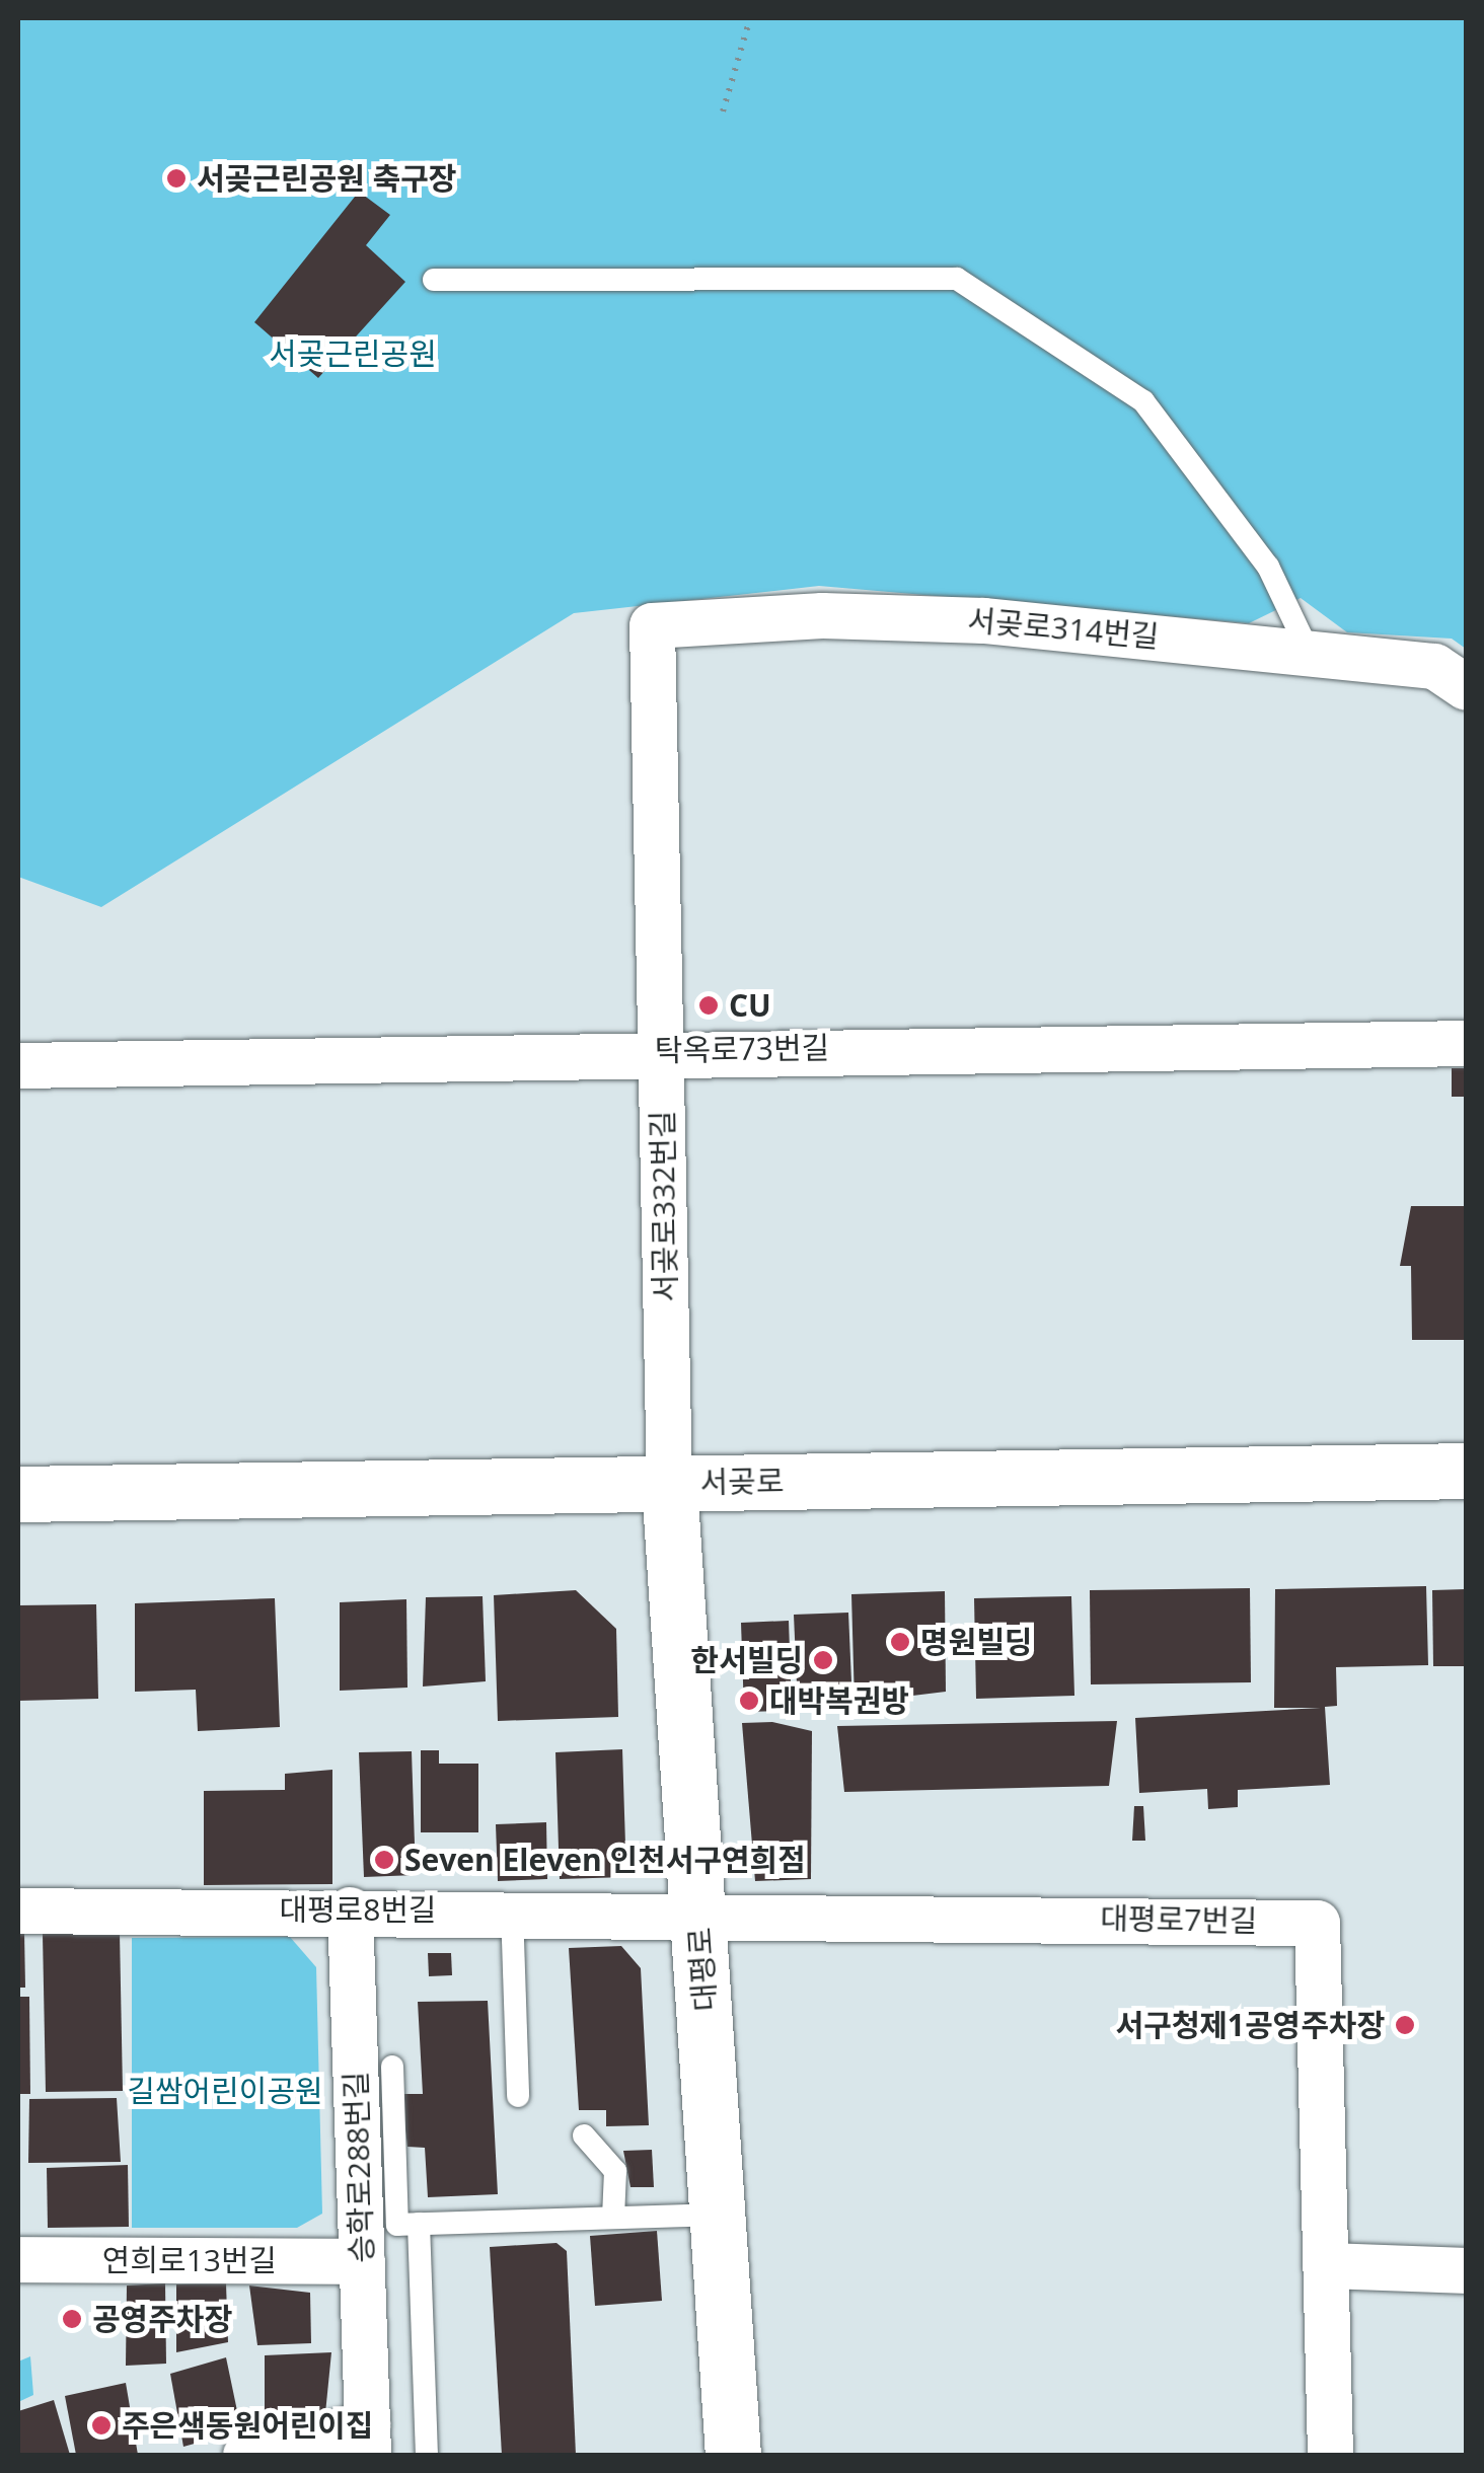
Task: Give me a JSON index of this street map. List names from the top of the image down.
{
  "streets": {
    "main road": ["서곶로", "대평로"],
    "street": [
      "서곶로314번길",
      "탁옥로73번길",
      "서곶로332번길",
      "대평로8번길",
      "대평로7번길",
      "승학로288번길",
      "연희로13번길"
    ]
  },
  "crossings": [
    ["서곶로314번길", "서곶로332번길"],
    ["탁옥로73번길", "서곶로332번길"],
    ["서곶로332번길", "서곶로"],
    ["서곶로332번길", "대평로"],
    ["서곶로", "대평로"],
    ["대평로8번길", "대평로7번길"],
    ["대평로8번길", "대평로"],
    ["대평로8번길", "승학로288번길"],
    ["대평로7번길", "대평로"],
    ["승학로288번길", "연희로13번길"]
  ],
  "parks": ["서곶근린공원", "길쌈어린이공원"],
  "places": [
    "서곶근린공원 축구장",
    "CU",
    "명원빌딩",
    "한서빌딩",
    "대박복권방",
    "Seven Eleven 인천서구연희점",
    "서구청제1공영주차장",
    "공영주차장",
    "주은색동원어린이집"
  ]
}
